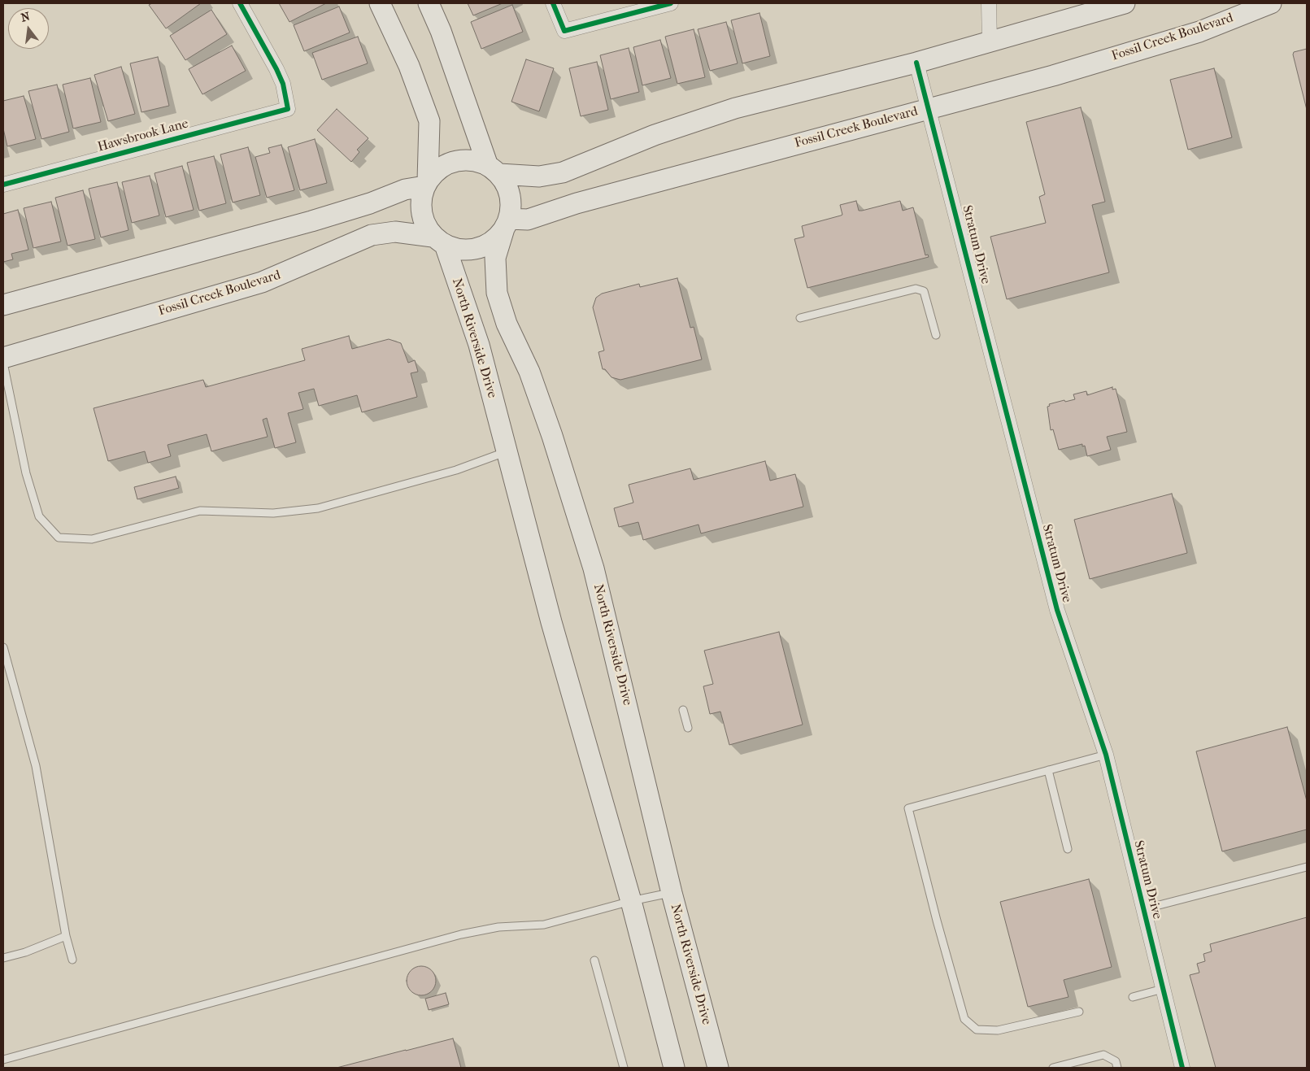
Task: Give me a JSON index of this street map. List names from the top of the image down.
{
  "streets": {
    "main road": ["Fossil Creek Boulevard", "North Riverside Drive"],
    "street": ["Hawsbrook Lane", "Stratum Drive"]
  },
  "crossings": [
    ["Fossil Creek Boulevard", "Stratum Drive"],
    ["Fossil Creek Boulevard", "North Riverside Drive"]
  ],
  "north": "top"
}
